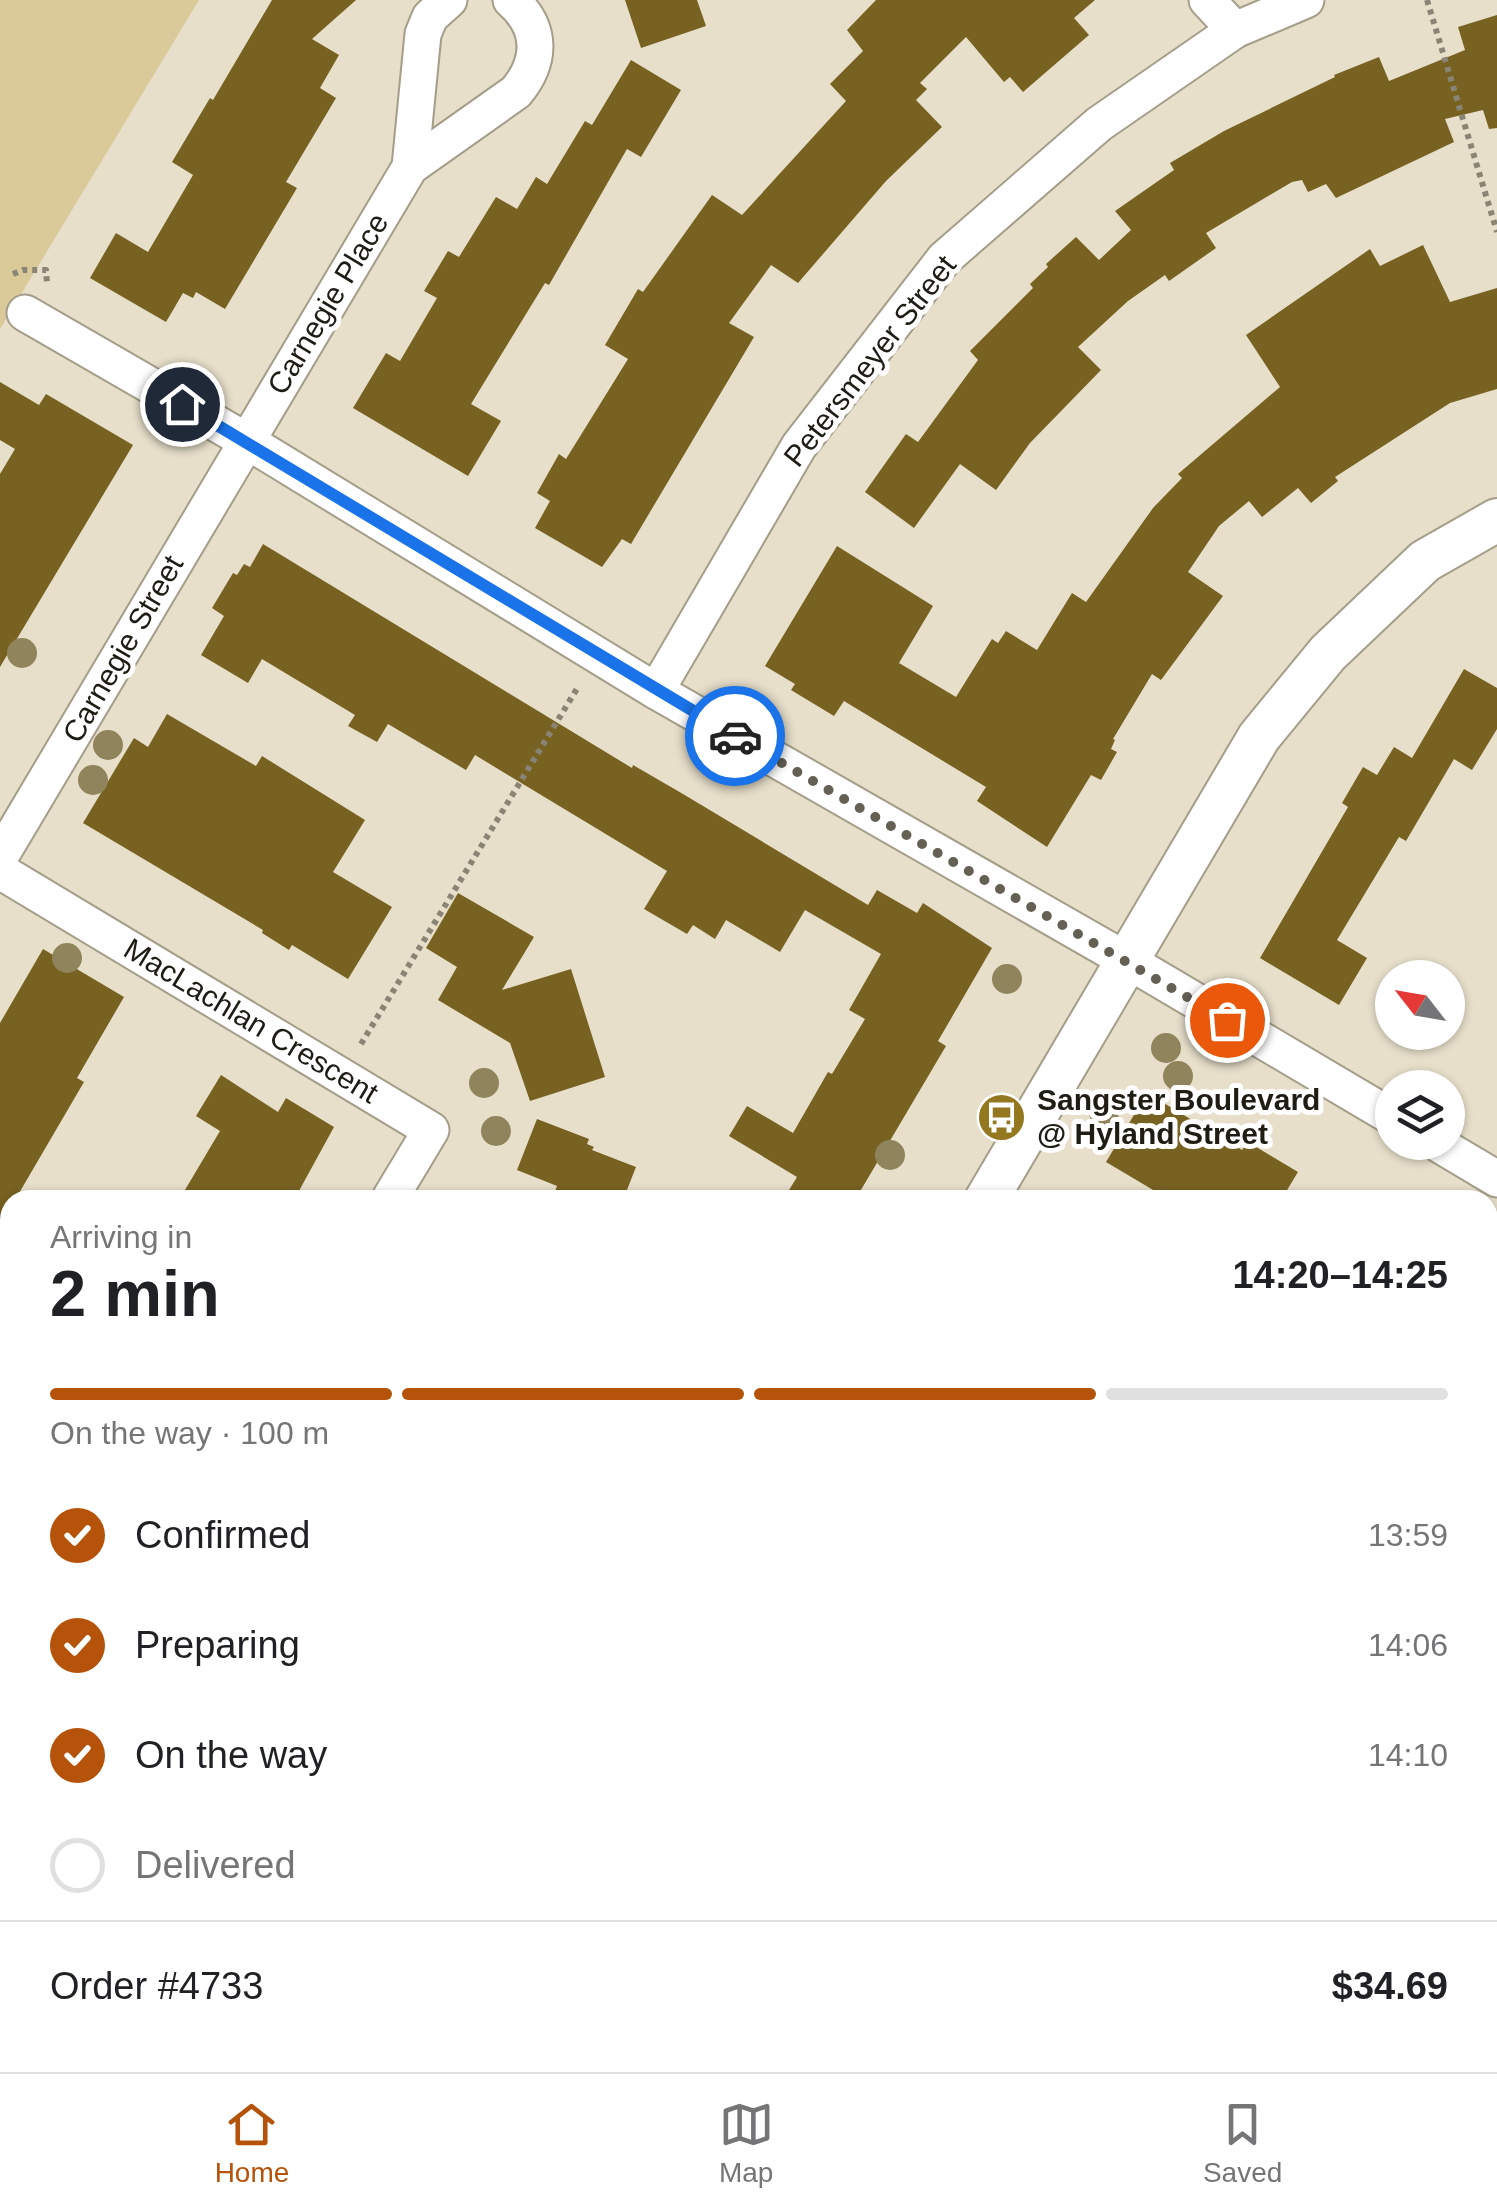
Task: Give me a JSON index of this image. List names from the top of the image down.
{
  "streets": {
    "street": [
      "Carnegie Place",
      "Petersmeyer Street",
      "Carnegie Street",
      "MacLachlan Crescent"
    ]
  },
  "crossings": [
    ["Carnegie Place", "Carnegie Street"]
  ],
  "places": {
    "bus stop": ["Sangster Boulevard @ Hyland Street"]
  },
  "north": "top left",
  "page": {
    "heading": ["2 min", "Arriving in", "14:20–14:25"],
    "panel": ["Order #4733", "$34.69"],
    "bar": "On the way · 100 m",
    "list": [
      ["Confirmed", "13:59"],
      ["Preparing", "14:06"],
      ["On the way", "14:10"],
      "Delivered"
    ],
    "tabs": ["Home", "Map", "Saved"]
  }
}
